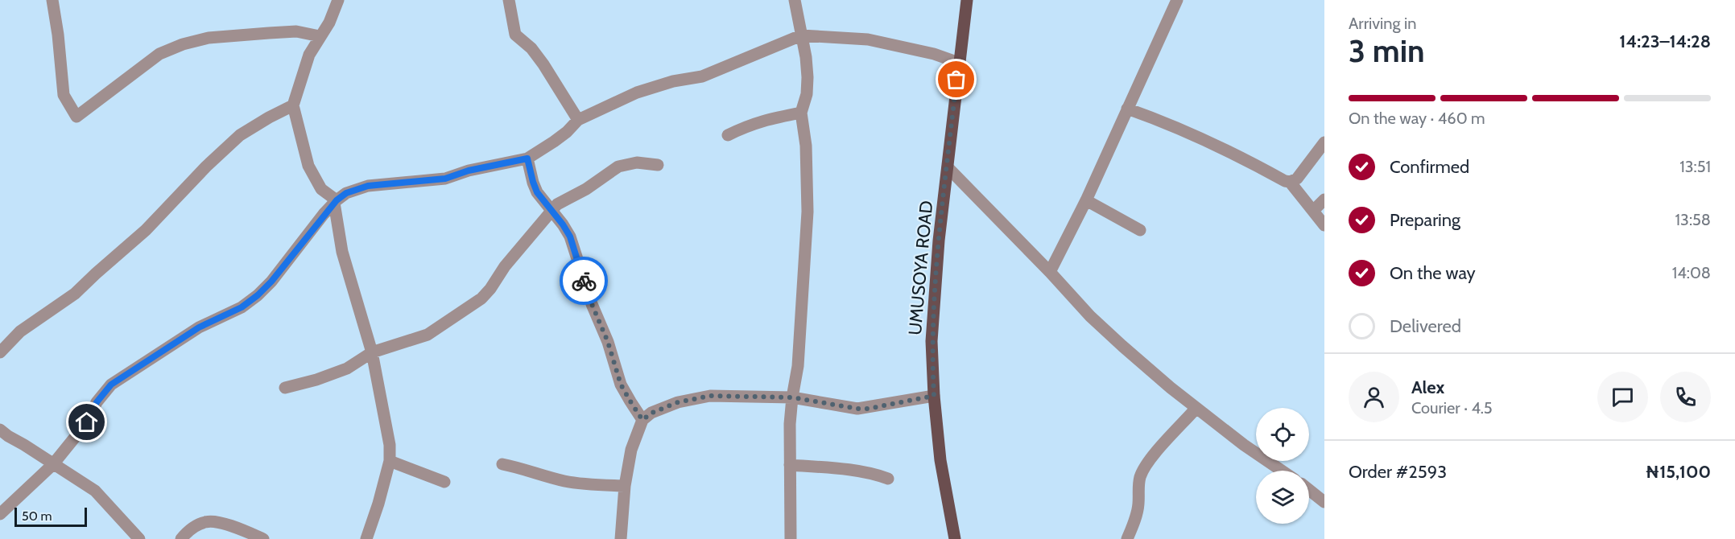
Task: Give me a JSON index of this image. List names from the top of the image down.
{
  "streets": {
    "main road": ["UMUSOYA ROAD"]
  },
  "scale_bar": "50 m",
  "page": {
    "heading": ["3 min", "Arriving in", "14:23–14:28"],
    "panel": [
      "Alex",
      "Courier · 4.5",
      "Order #2593",
      "₦15,100"
    ],
    "bar": "On the way · 460 m",
    "list": [
      ["Confirmed", "13:51"],
      ["Preparing", "13:58"],
      ["On the way", "14:08"],
      "Delivered"
    ],
    "scale": "50 m"
  }
}
